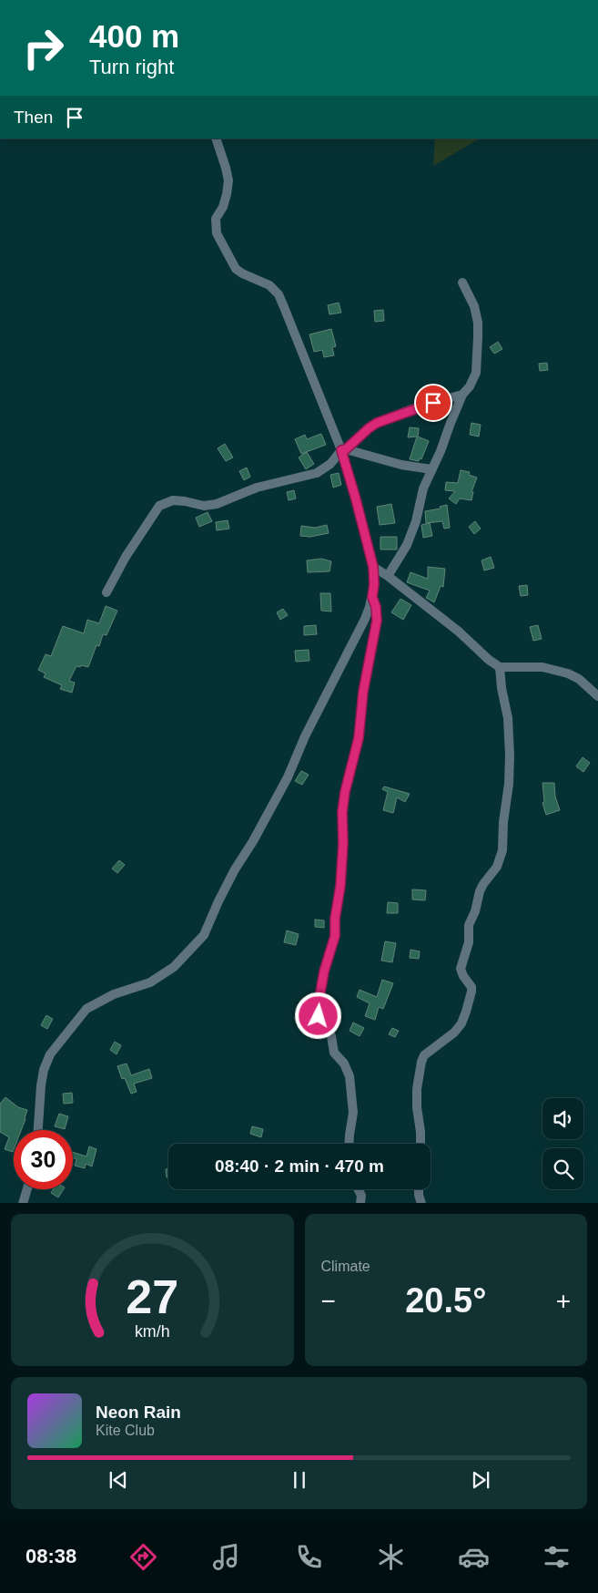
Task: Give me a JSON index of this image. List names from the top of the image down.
{
  "page": {
    "turn": ["400 m", "Turn right"],
    "then": "Then",
    "limit": "30",
    "trip": "08:40 · 2 min · 470 m",
    "tile": "Climate",
    "heat": ["−", "20.5°", "+"],
    "song": ["Neon Rain", "Kite Club"],
    "tabs": "08:38",
    "gauge": ["27", "km/h"]
  }
}
